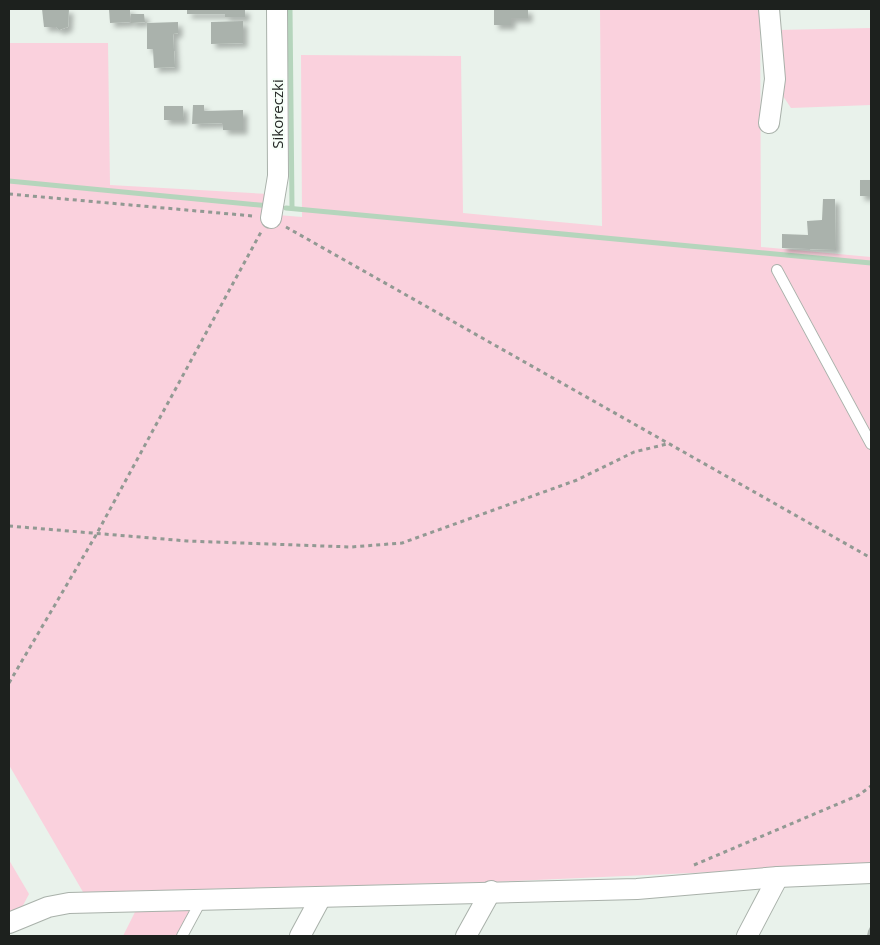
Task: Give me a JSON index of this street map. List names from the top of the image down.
{
  "streets": {
    "street": ["Sikoreczki"]
  }
}
